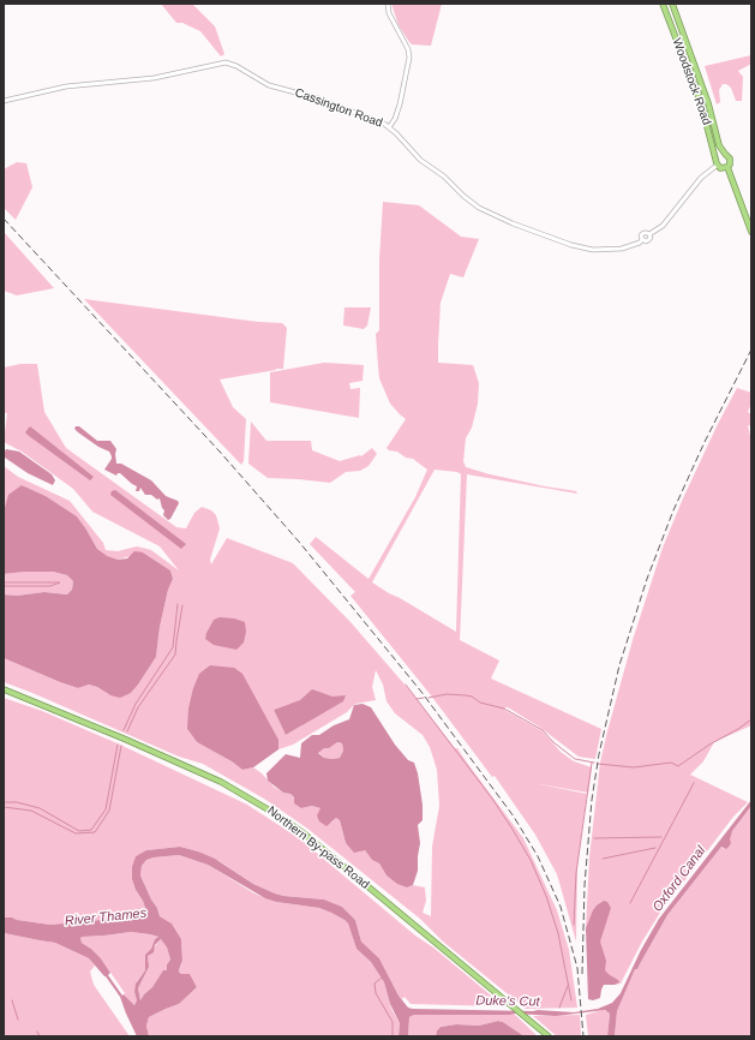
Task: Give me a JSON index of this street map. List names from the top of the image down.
{
  "streets": {
    "highway": ["Woodstock Road", "Northern By-pass Road"],
    "street": ["Cassington Road"]
  },
  "crossings": [
    ["Woodstock Road", "Cassington Road"]
  ],
  "water": ["Oxford Canal", "River Thames", "Duke's Cut"]
}
